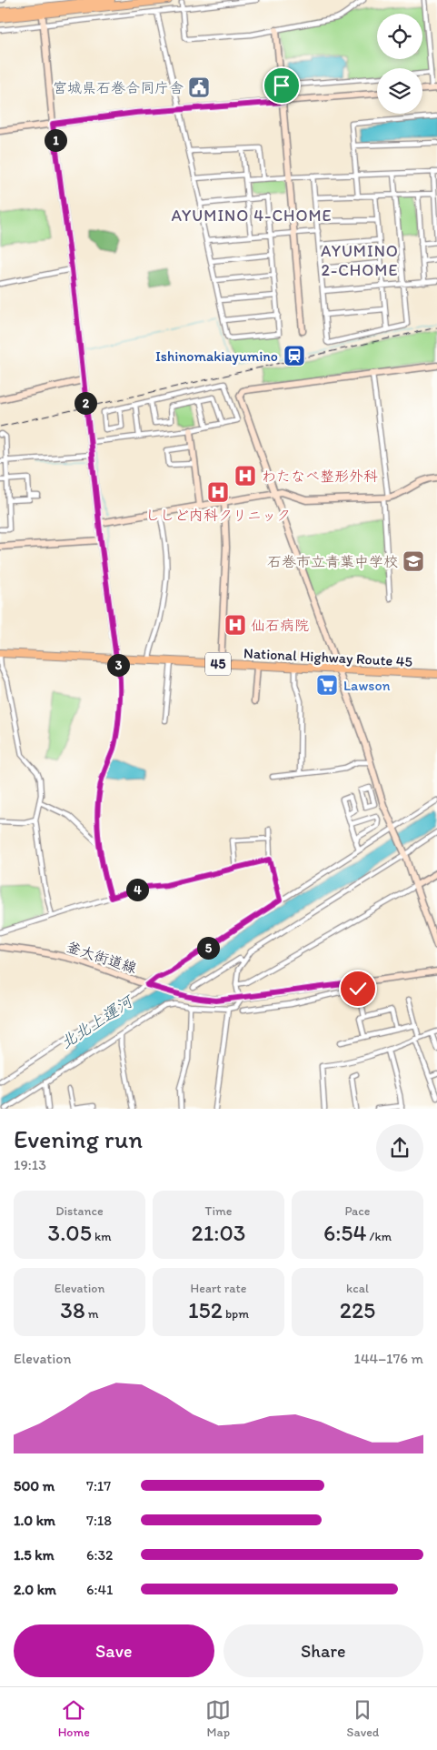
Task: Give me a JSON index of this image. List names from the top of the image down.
{
  "streets": {
    "highway": ["National Highway Route 45", "45"],
    "street": ["釜大街道線"]
  },
  "districts": ["AYUMINO 4-CHOME", "AYUMINO 2-CHOME"],
  "water": ["北北上運河"],
  "places": {
    "public building": ["宮城県石巻合同庁舎"],
    "station": ["Ishinomakiayumino"],
    "hospital": ["わたなべ整形外科", "ししど内科クリニック", "仙石病院"],
    "school or university": ["石巻市立青葉中学校"],
    "supermarket": ["Lawson"]
  },
  "page": {
    "pins": [
      "1",
      "2",
      "3",
      "4",
      "5"
    ],
    "heading": ["Evening run", "19:13"],
    "stats": [
      ["Distance", "3.05 km"],
      ["Time", "21:03"],
      ["Pace", "6:54 /km"],
      ["Elevation", "38 m"],
      ["Heart rate", "152 bpm"],
      ["kcal", "225"]
    ],
    "chart": ["Elevation", "144–176 m"],
    "list": [
      {
        "name": "500 m",
        "note": "7:17"
      },
      {
        "name": "1.0 km",
        "note": "7:18"
      },
      {
        "name": "1.5 km",
        "note": "6:32"
      },
      {
        "name": "2.0 km",
        "note": "6:41"
      }
    ],
    "buttons": ["Save", "Share"],
    "tabs": ["Home", "Map", "Saved"]
  }
}
